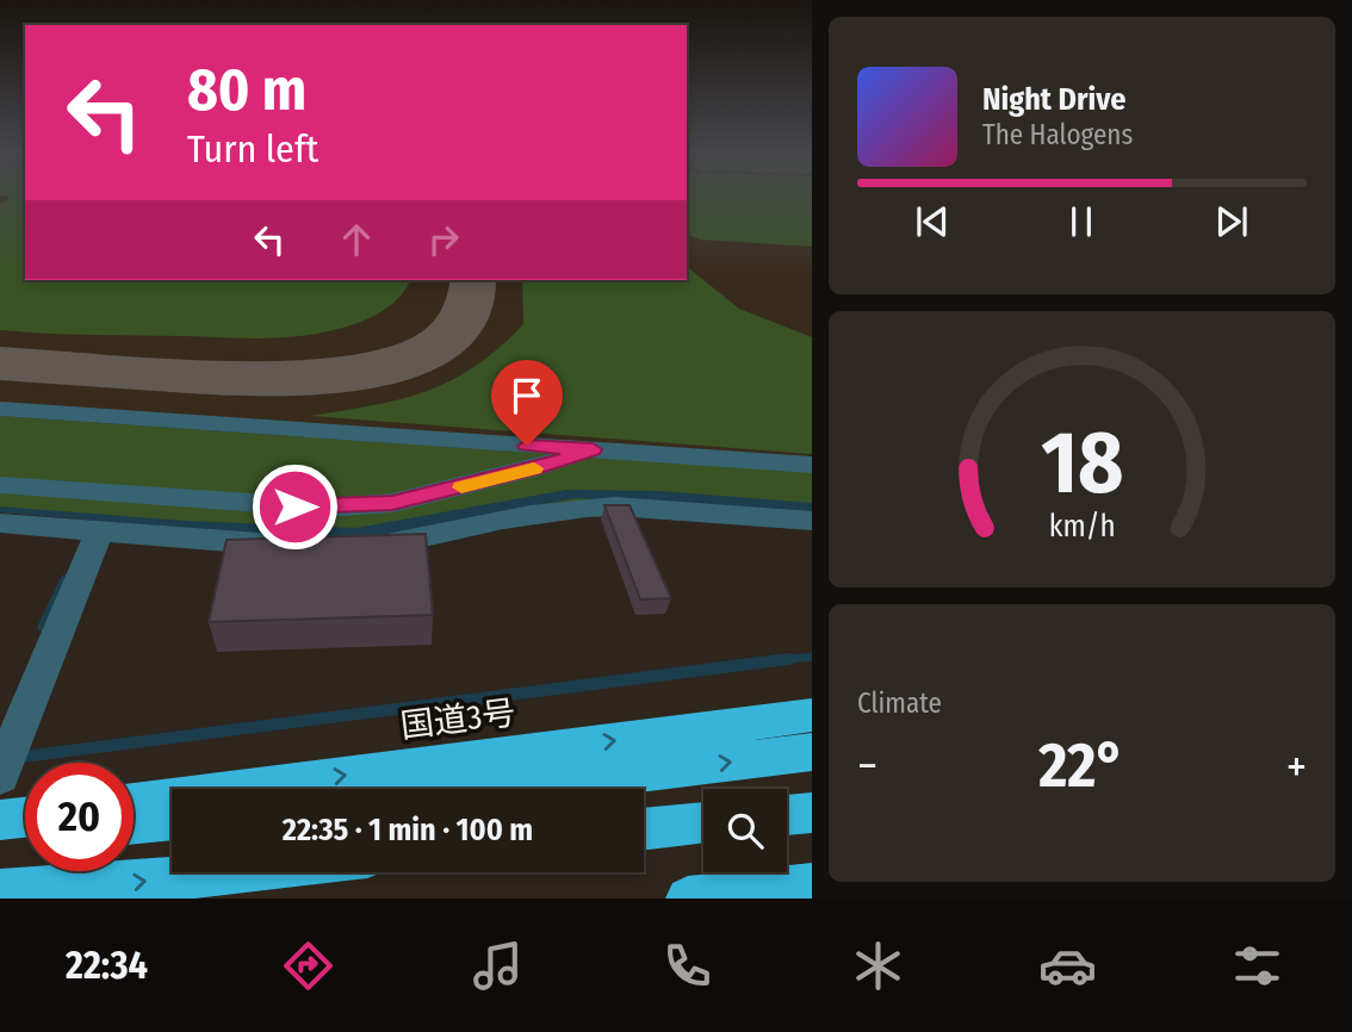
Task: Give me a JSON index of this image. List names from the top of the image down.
{
  "streets": {
    "highway": ["国道3号"]
  },
  "page": {
    "turn": ["80 m", "Turn left"],
    "song": ["Night Drive", "The Halogens"],
    "tile": "Climate",
    "heat": ["−", "22°", "+"],
    "limit": "20",
    "trip": "22:35 · 1 min · 100 m",
    "tabs": "22:34",
    "gauge": ["18", "km/h"]
  }
}
